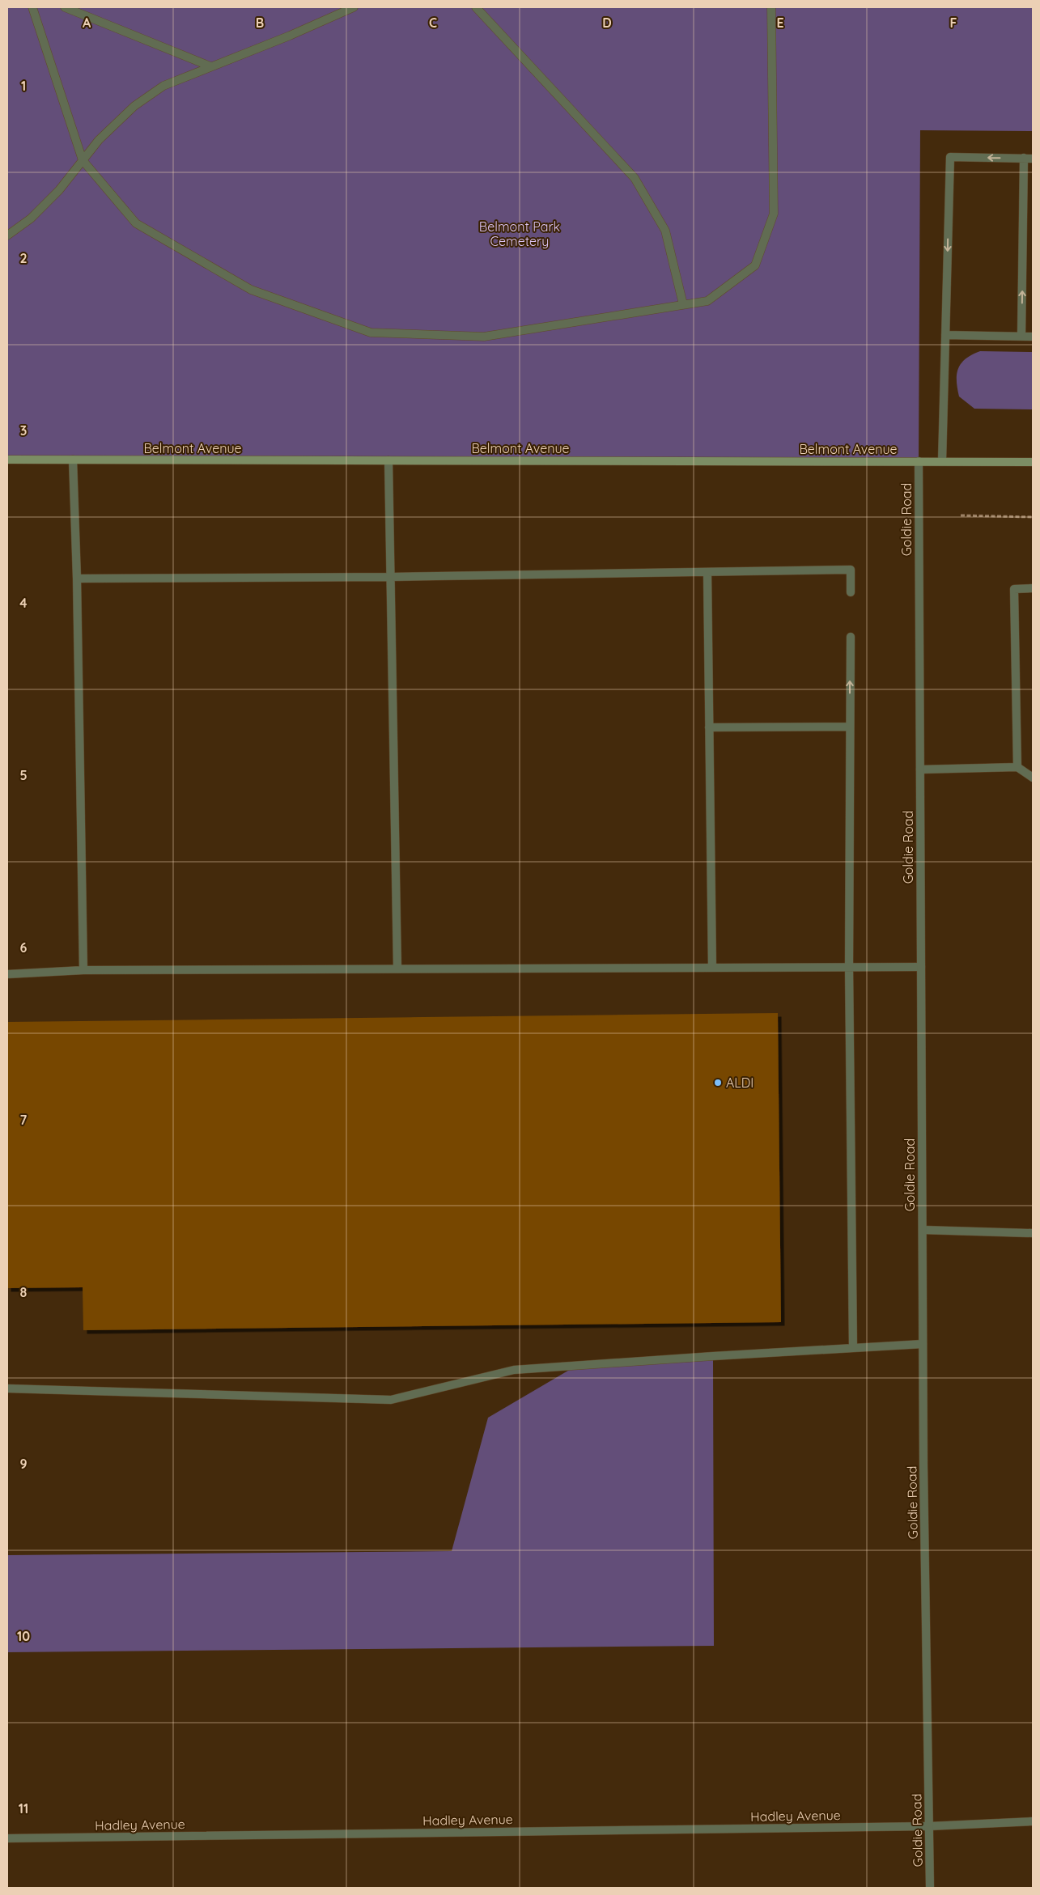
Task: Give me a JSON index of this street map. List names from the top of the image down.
{
  "streets": {
    "main road": ["Belmont Avenue"],
    "street": ["Goldie Road", "Hadley Avenue"]
  },
  "crossings": [
    ["Belmont Avenue", "Goldie Road"],
    ["Goldie Road", "Hadley Avenue"]
  ],
  "parks": ["Belmont Park Cemetery"],
  "places": ["ALDI"],
  "grid": {
    "columns": [
      "A",
      "B",
      "C",
      "D",
      "E",
      "F"
    ],
    "rows": [
      "1",
      "2",
      "3",
      "4",
      "5",
      "6",
      "7",
      "8",
      "9",
      "10",
      "11"
    ]
  }
}
